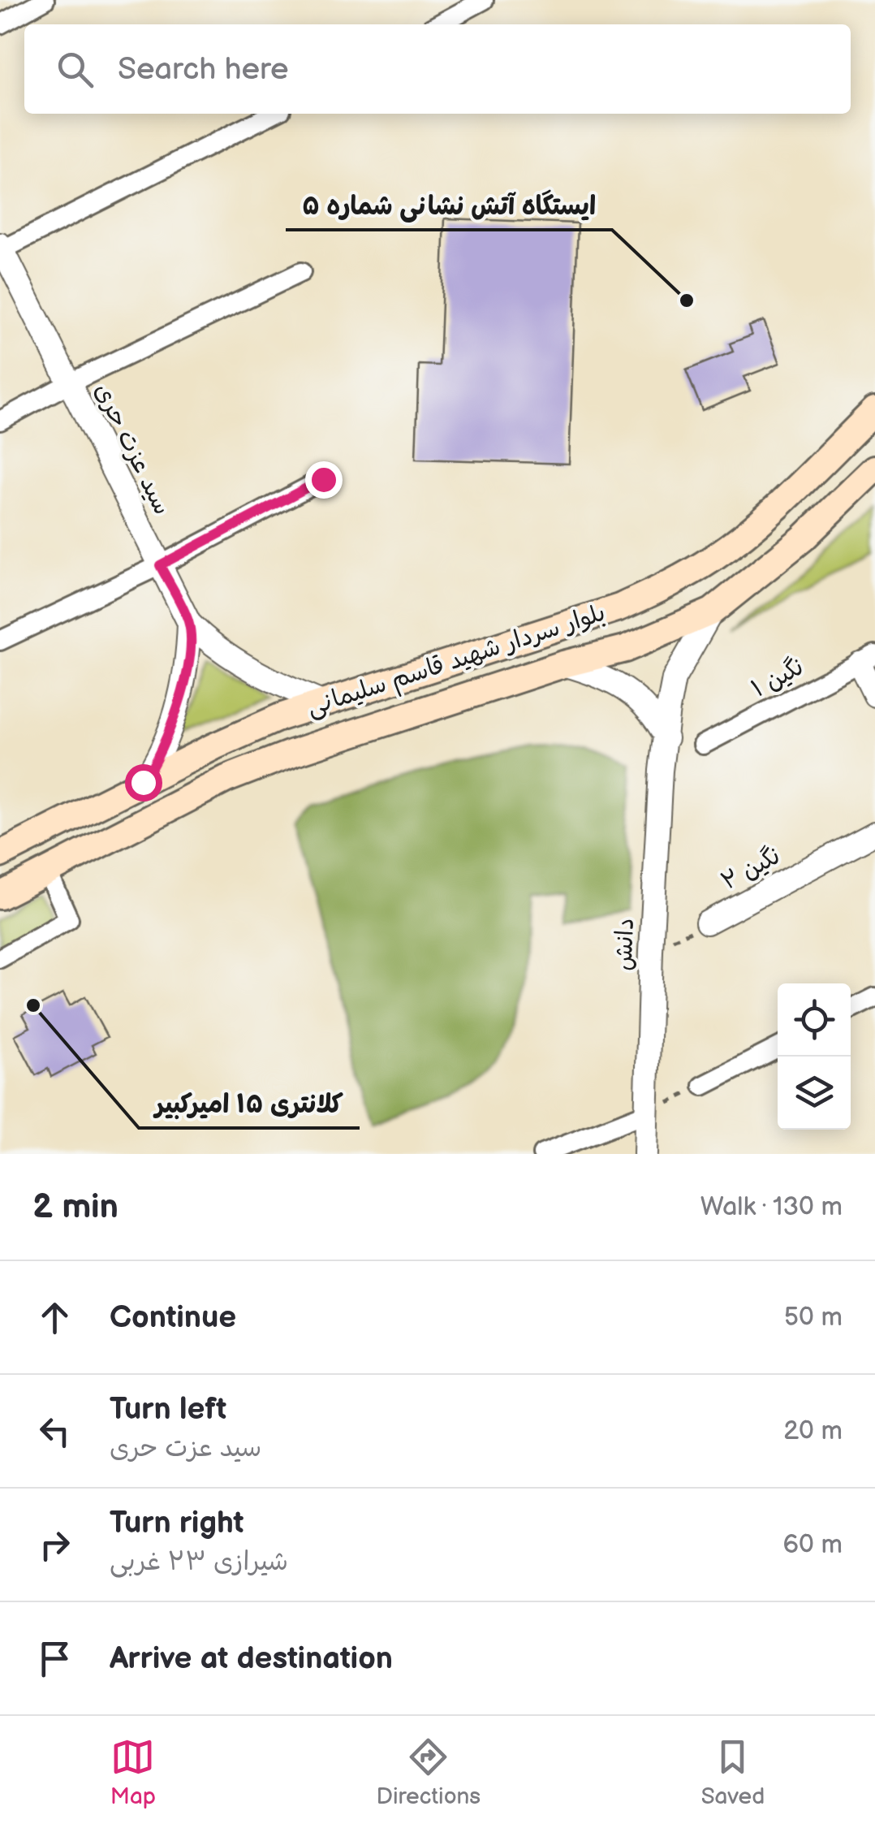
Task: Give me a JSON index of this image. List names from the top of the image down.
{
  "streets": {
    "main road": ["بلوار سردار شهید قاسم سلیمانی"],
    "street": [
      "سید عزت حری",
      "نگین ۱",
      "نگین ۲",
      "دانش"
    ]
  },
  "crossings": [
    ["سید عزت حری", "بلوار سردار شهید قاسم سلیمانی"],
    ["بلوار سردار شهید قاسم سلیمانی", "دانش"],
    ["نگین ۲", "دانش"]
  ],
  "places": ["ایستگاه آتش نشانی شماره ۵", "کلانتری ۱۵ امیرکبیر"],
  "page": {
    "search": "Search here",
    "heading": ["2 min", "Walk · 130 m"],
    "list": [
      ["Continue", "50 m"],
      ["Turn left", "سید عزت حری", "20 m"],
      ["Turn right", "شیرازی ۲۳ غربی", "60 m"],
      "Arrive at destination"
    ],
    "nav": ["Map", "Directions", "Saved"]
  }
}
